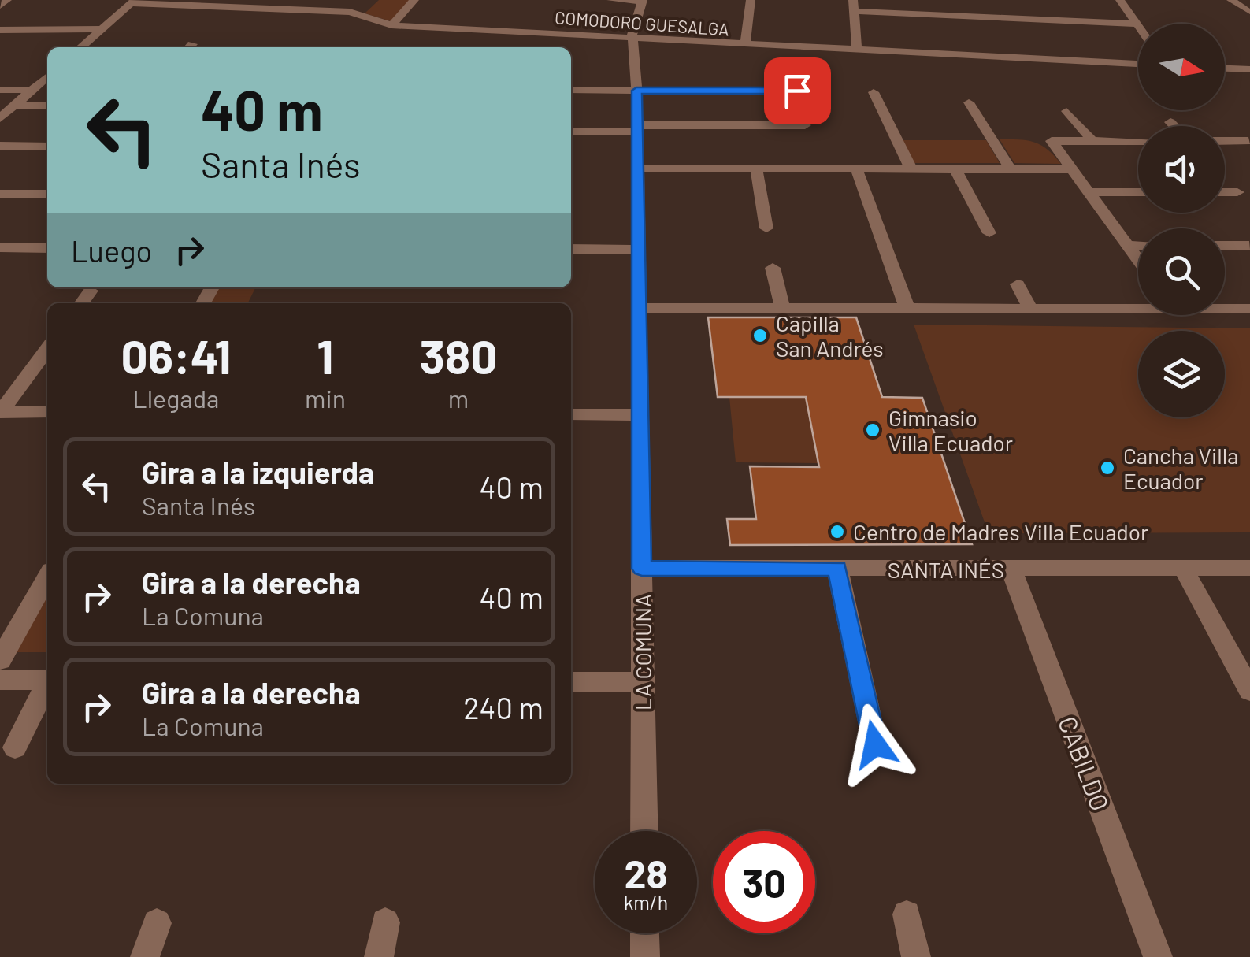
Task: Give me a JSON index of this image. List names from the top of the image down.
{
  "streets": {
    "street": [
      "COMODORO GUESALGA",
      "SANTA INÉS",
      "LA COMUNA",
      "CABILDO"
    ]
  },
  "crossings": [
    ["COMODORO GUESALGA", "LA COMUNA"],
    ["SANTA INÉS", "LA COMUNA"],
    ["SANTA INÉS", "CABILDO"]
  ],
  "places": [
    "Capilla San Andrés",
    "Gimnasio Villa Ecuador",
    "Cancha Villa Ecuador",
    "Centro de Madres Villa Ecuador"
  ],
  "north": "right",
  "page": {
    "turn": ["40 m", "Santa Inés"],
    "then": "Luego",
    "eta": [
      "06:41",
      "Llegada",
      "1",
      "min",
      "380",
      "m"
    ],
    "list": [
      {
        "name": "Gira a la izquierda",
        "note": "Santa Inés",
        "value": "40 m"
      },
      {
        "name": "Gira a la derecha",
        "note": "La Comuna",
        "value": "40 m"
      },
      {
        "name": "Gira a la derecha",
        "note": "La Comuna",
        "value": "240 m"
      }
    ],
    "speed": "28 km/h",
    "limit": "30"
  }
}
